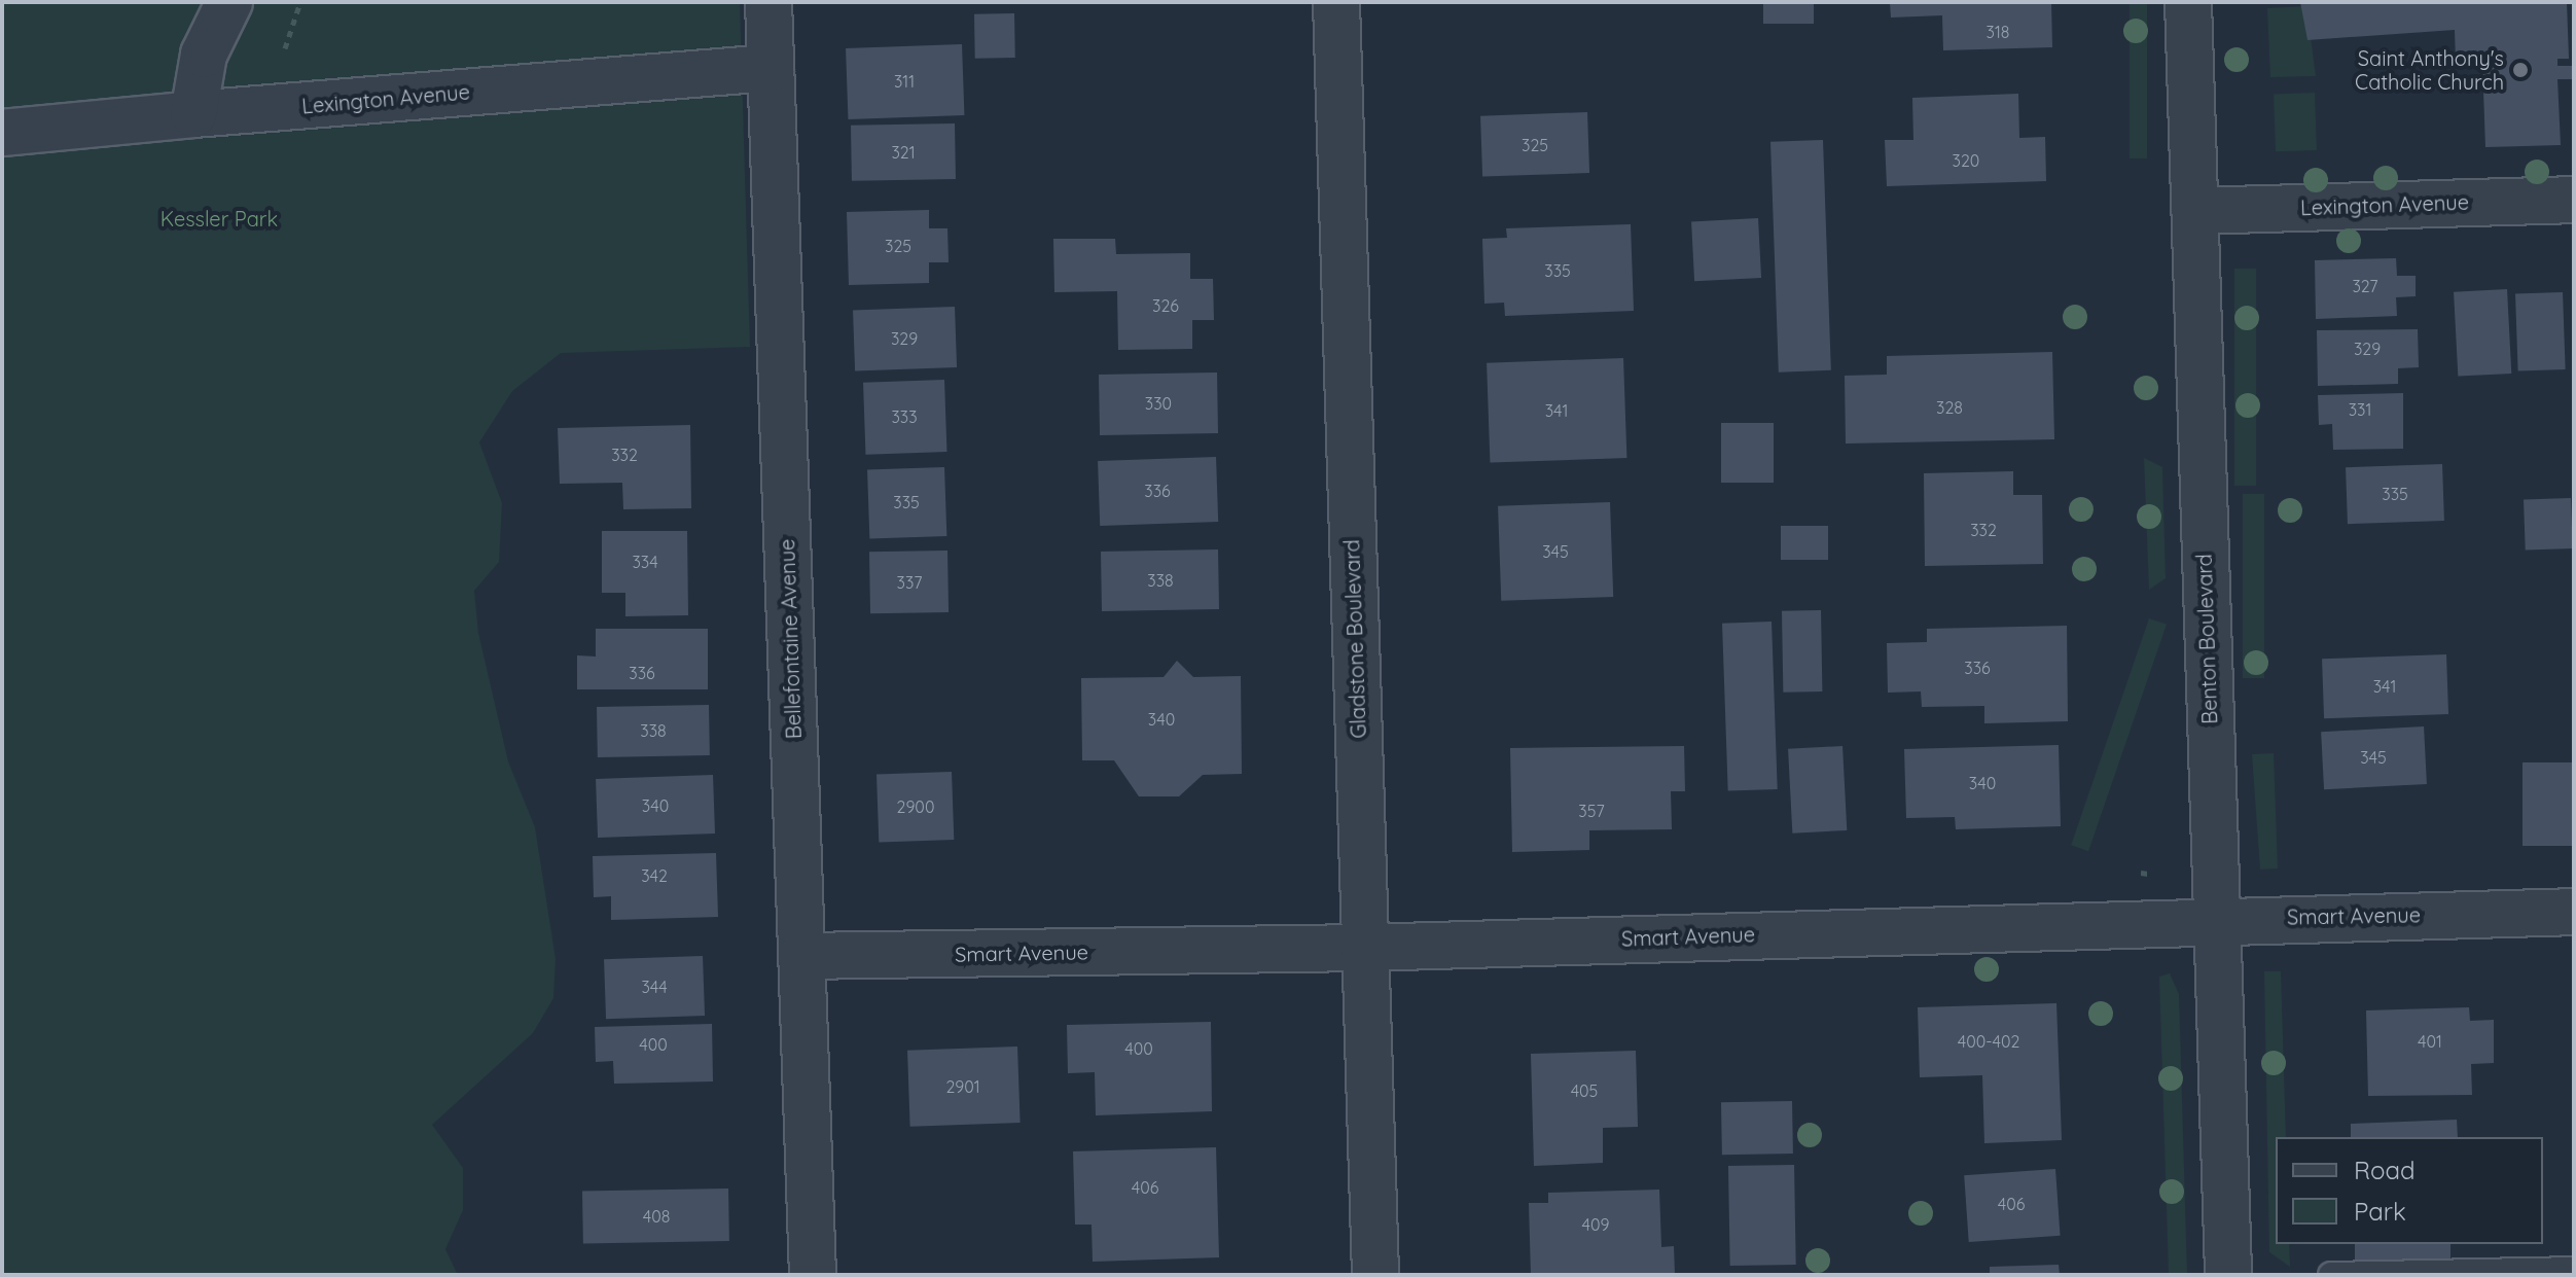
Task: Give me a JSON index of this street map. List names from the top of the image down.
{
  "streets": {
    "street": [
      "Lexington Avenue",
      "Bellefontaine Avenue",
      "Gladstone Boulevard",
      "Benton Boulevard",
      "Smart Avenue"
    ]
  },
  "crossings": [
    ["Lexington Avenue", "Bellefontaine Avenue"],
    ["Lexington Avenue", "Benton Boulevard"],
    ["Bellefontaine Avenue", "Smart Avenue"],
    ["Gladstone Boulevard", "Smart Avenue"],
    ["Benton Boulevard", "Smart Avenue"]
  ],
  "parks": ["Kessler Park"],
  "places": ["Saint Anthony's Catholic Church"],
  "house_numbers": [
    "318",
    "311",
    "325",
    "321",
    "320",
    "325",
    "335",
    "327",
    "326",
    "329",
    "329",
    "330",
    "328",
    "331",
    "341",
    "333",
    "332",
    "336",
    "335",
    "335",
    "332",
    "345",
    "334",
    "338",
    "337",
    "336",
    "336",
    "341",
    "340",
    "338",
    "345",
    "340",
    "340",
    "2900",
    "357",
    "342",
    "344",
    "400-402",
    "401",
    "400",
    "400",
    "2901",
    "405",
    "406",
    "406",
    "408",
    "409"
  ],
  "legend": ["Road", "Park"]
}
